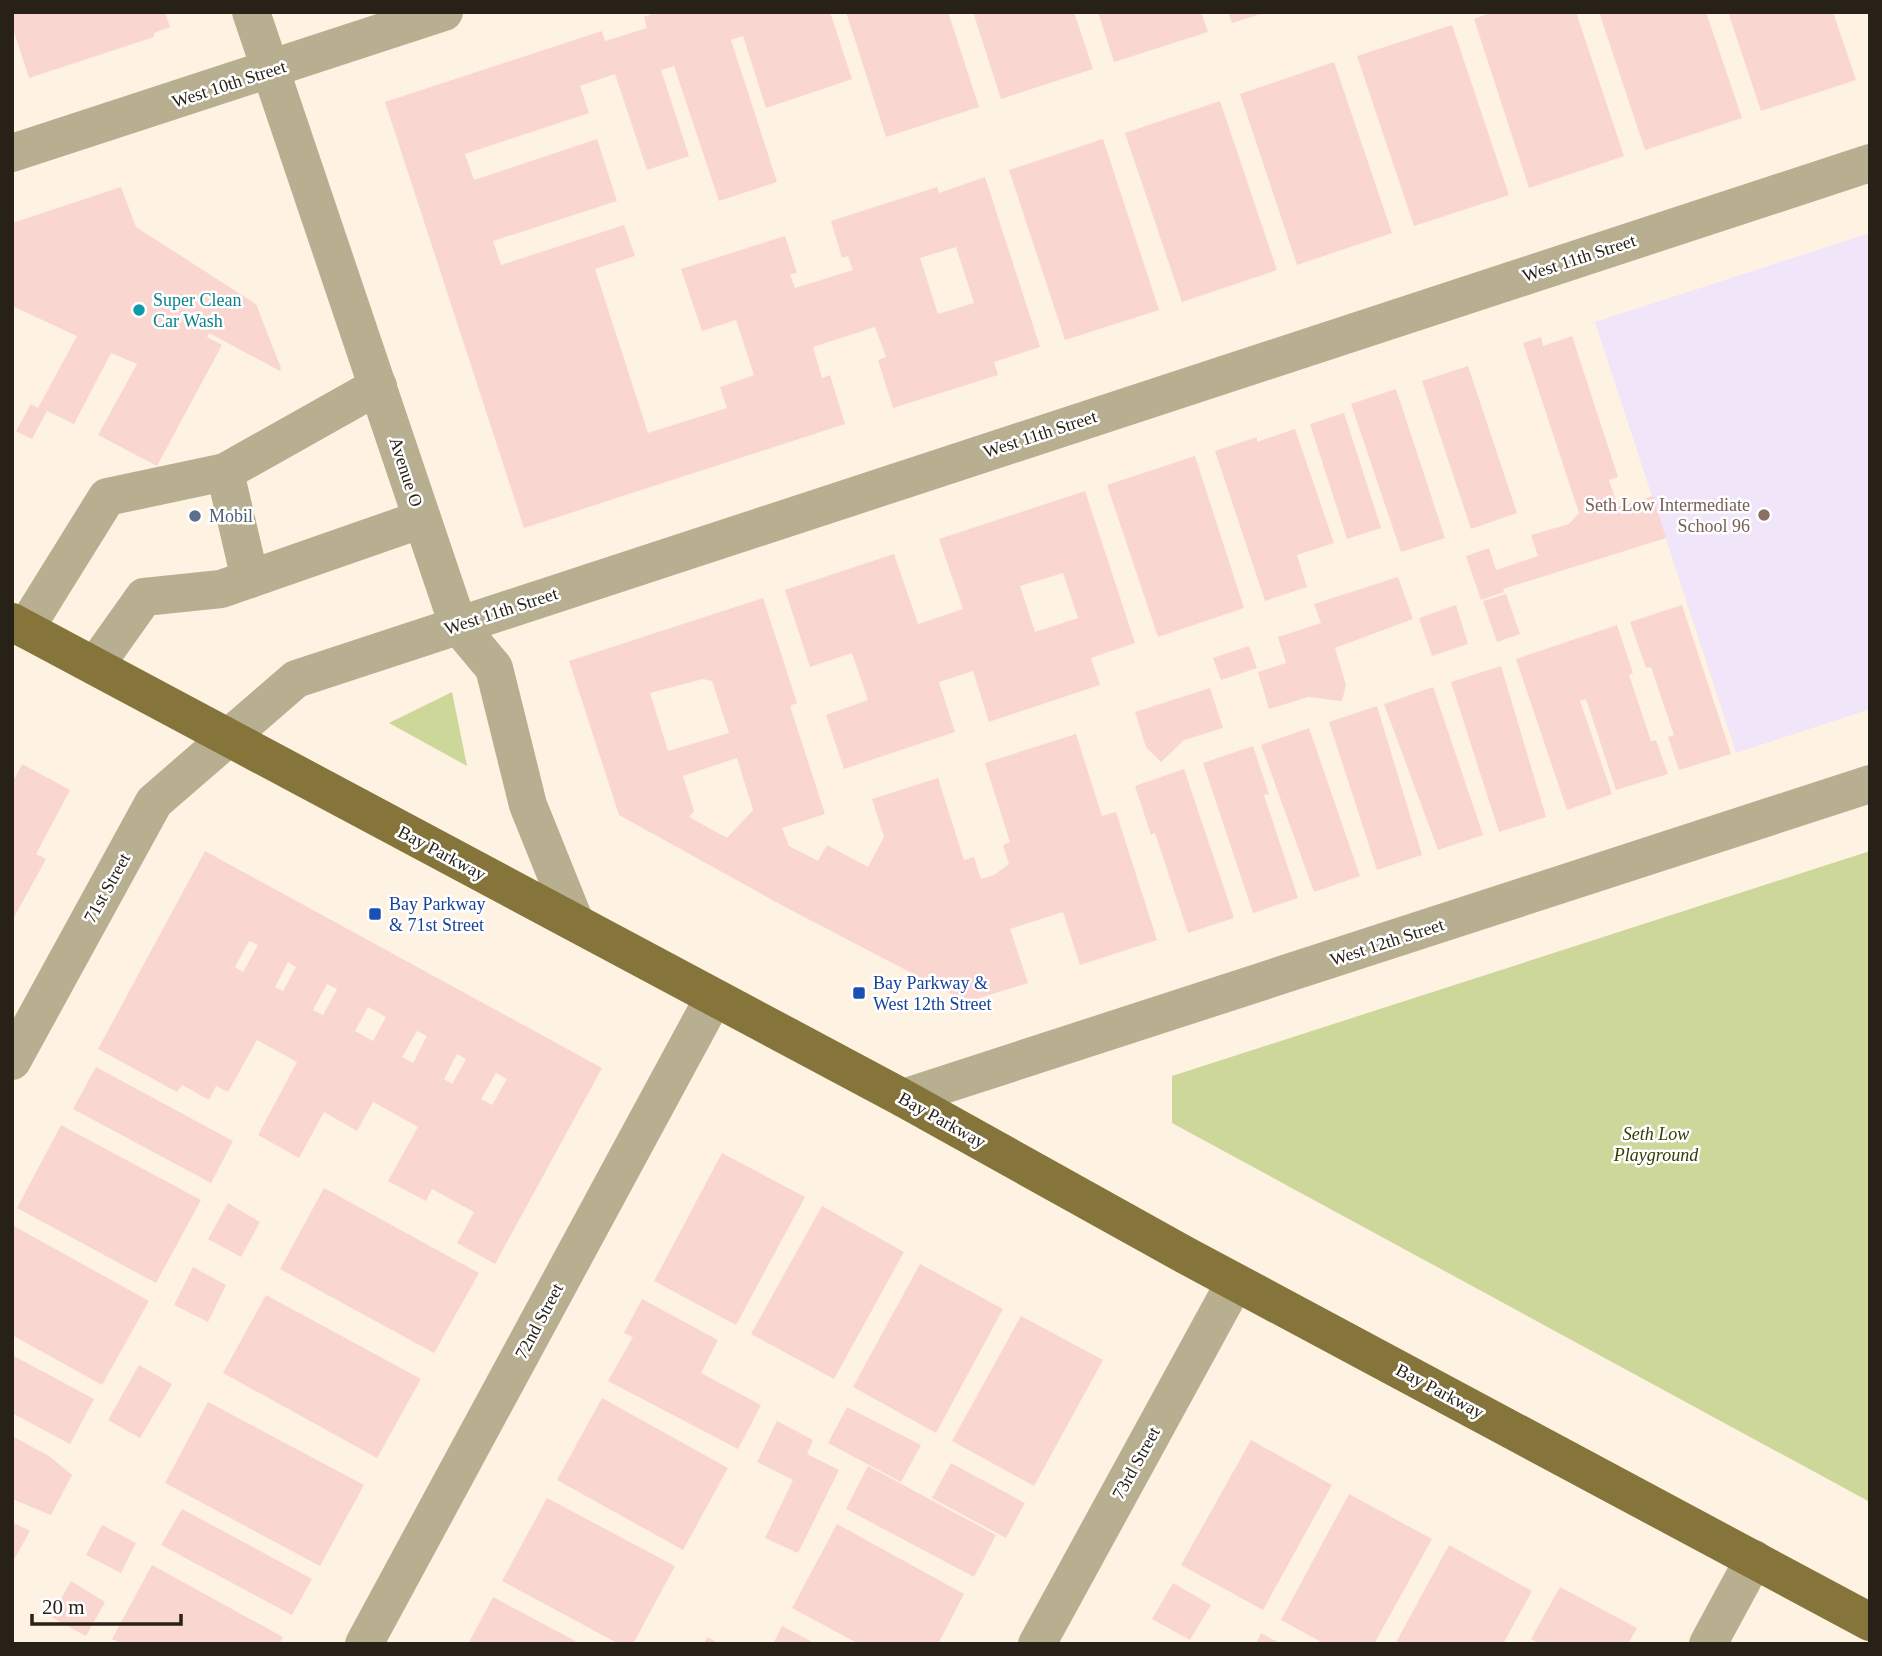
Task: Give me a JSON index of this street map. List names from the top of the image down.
{
  "streets": {
    "main road": ["Bay Parkway"],
    "street": [
      "West 10th Street",
      "West 11th Street",
      "Avenue O",
      "71st Street",
      "West 12th Street",
      "72nd Street",
      "73rd Street"
    ]
  },
  "crossings": [
    ["West 10th Street", "Avenue O"],
    ["West 11th Street", "Avenue O"],
    ["West 11th Street", "Bay Parkway"],
    ["West 11th Street", "71st Street"],
    ["Avenue O", "Bay Parkway"],
    ["Bay Parkway", "71st Street"],
    ["Bay Parkway", "West 12th Street"],
    ["Bay Parkway", "72nd Street"],
    ["Bay Parkway", "73rd Street"]
  ],
  "parks": ["Seth Low Playground"],
  "places": {
    "other": ["Super Clean Car Wash", "Seth Low Intermediate School 96", "Mobil"],
    "transit": ["Bay Parkway & 71st Street", "Bay Parkway & West 12th Street"]
  },
  "scale_bar": "20 m"
}
